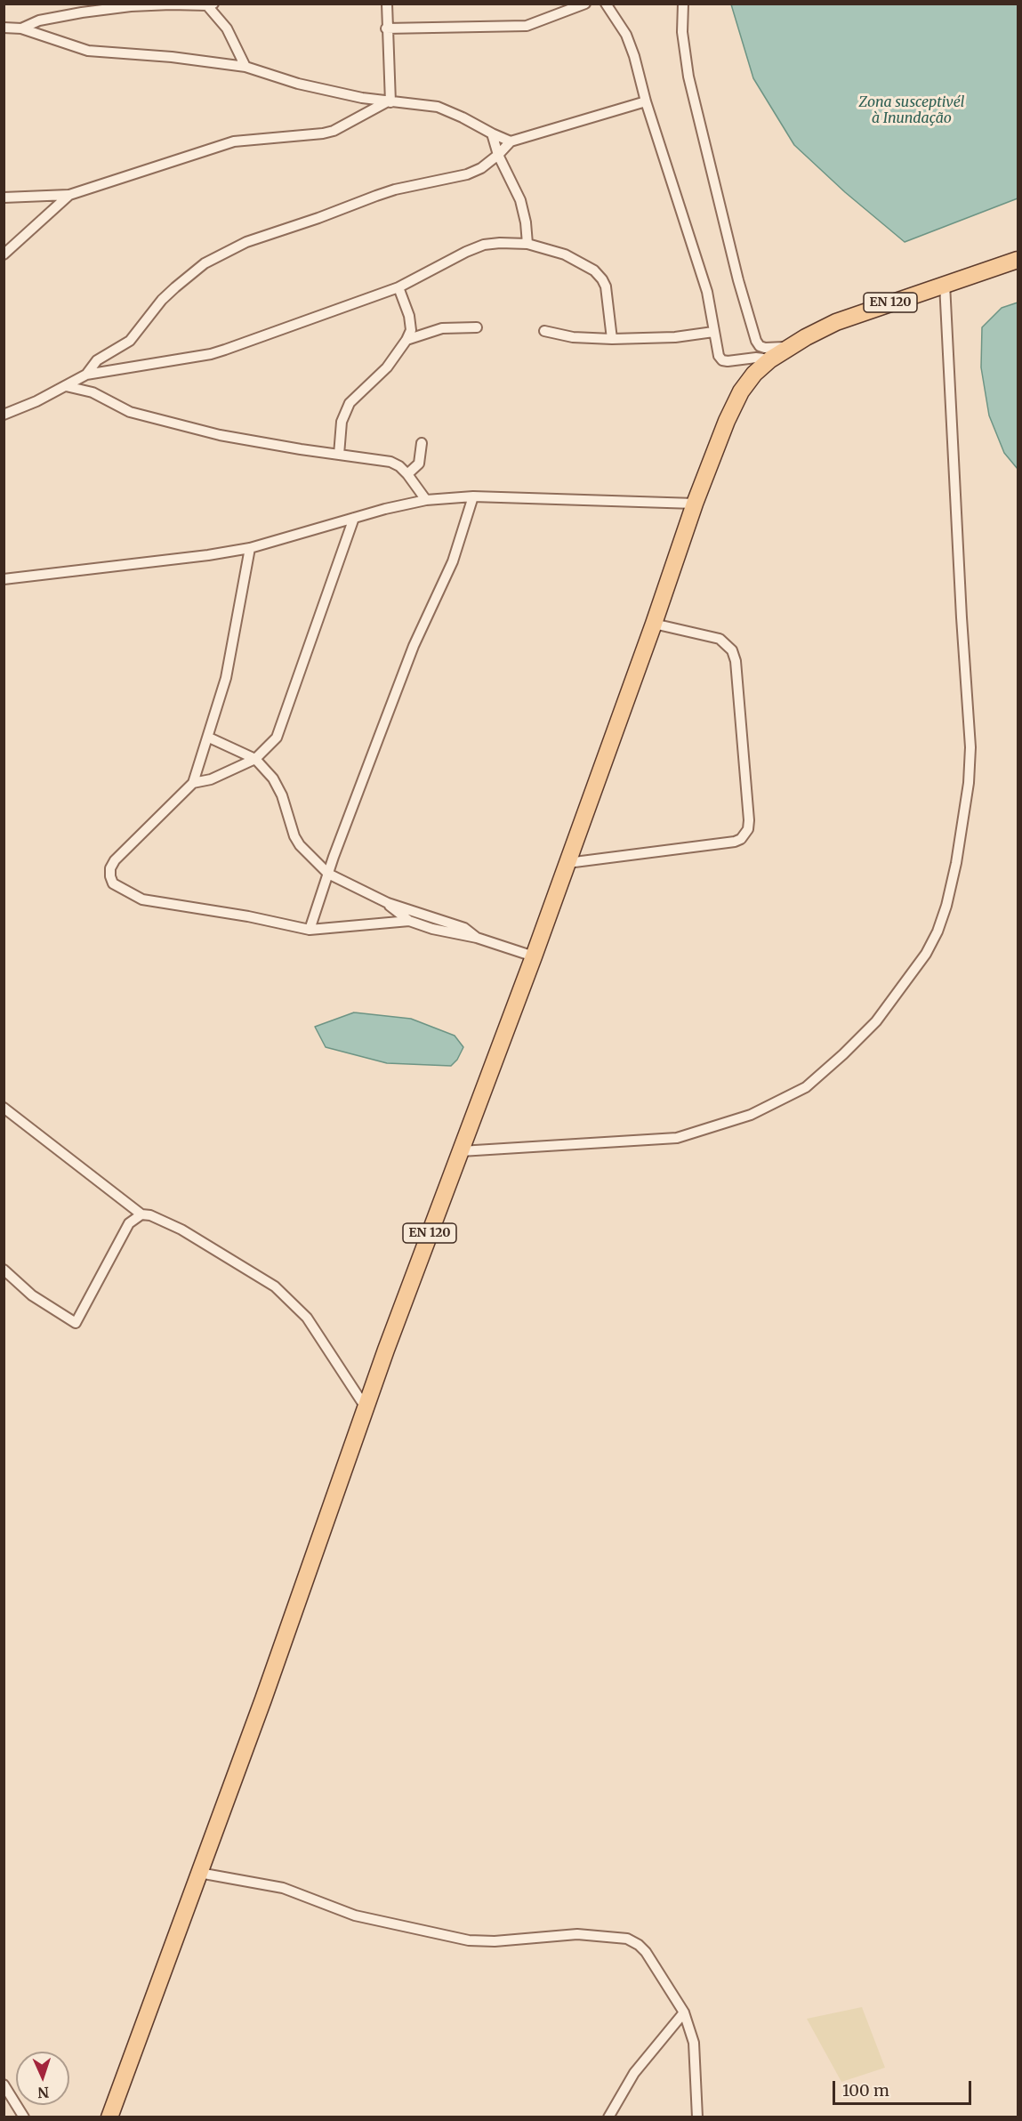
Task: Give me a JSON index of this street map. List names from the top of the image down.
{
  "streets": {
    "main road": ["EN 120"]
  },
  "water": ["Zona susceptivél à Inundação"],
  "scale_bar": "100 m",
  "north": "bottom"
}
